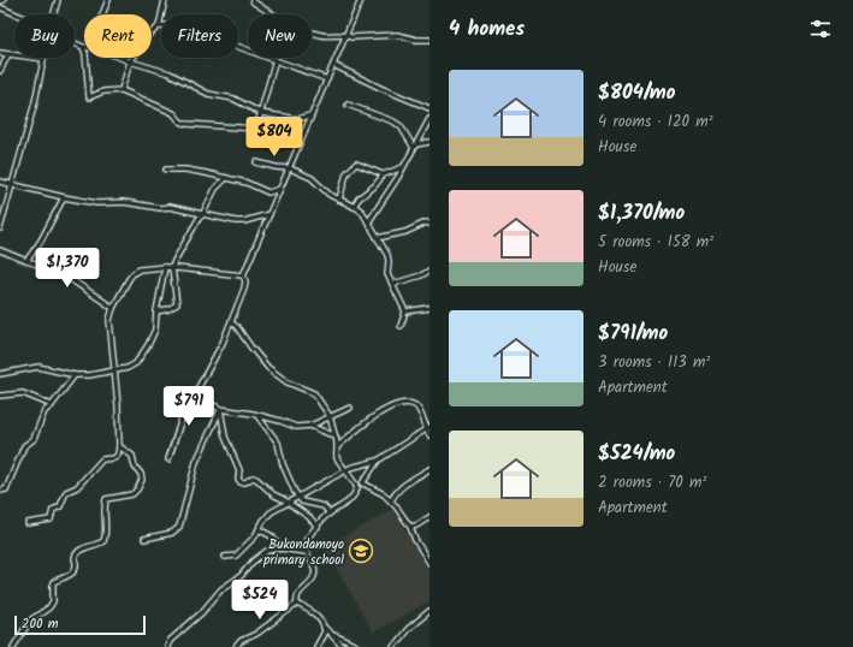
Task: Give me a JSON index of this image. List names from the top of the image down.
{
  "places": {
    "school or university": ["Bukondamoyo primary school"]
  },
  "scale_bar": "200 m",
  "page": {
    "heading": "4 homes",
    "chip": [
      "Buy",
      "Rent",
      "Filters",
      "New"
    ],
    "list": [
      {
        "name": "$804/mo",
        "note": "4 rooms · 120 m² · House"
      },
      {
        "name": "$1,370/mo",
        "note": "5 rooms · 158 m² · House"
      },
      {
        "name": "$791/mo",
        "note": "3 rooms · 113 m² · Apartment"
      },
      {
        "name": "$524/mo",
        "note": "2 rooms · 70 m² · Apartment"
      }
    ],
    "price": [
      "$804",
      "$1,370",
      "$791",
      "$524"
    ],
    "scale": "200 m"
  }
}
